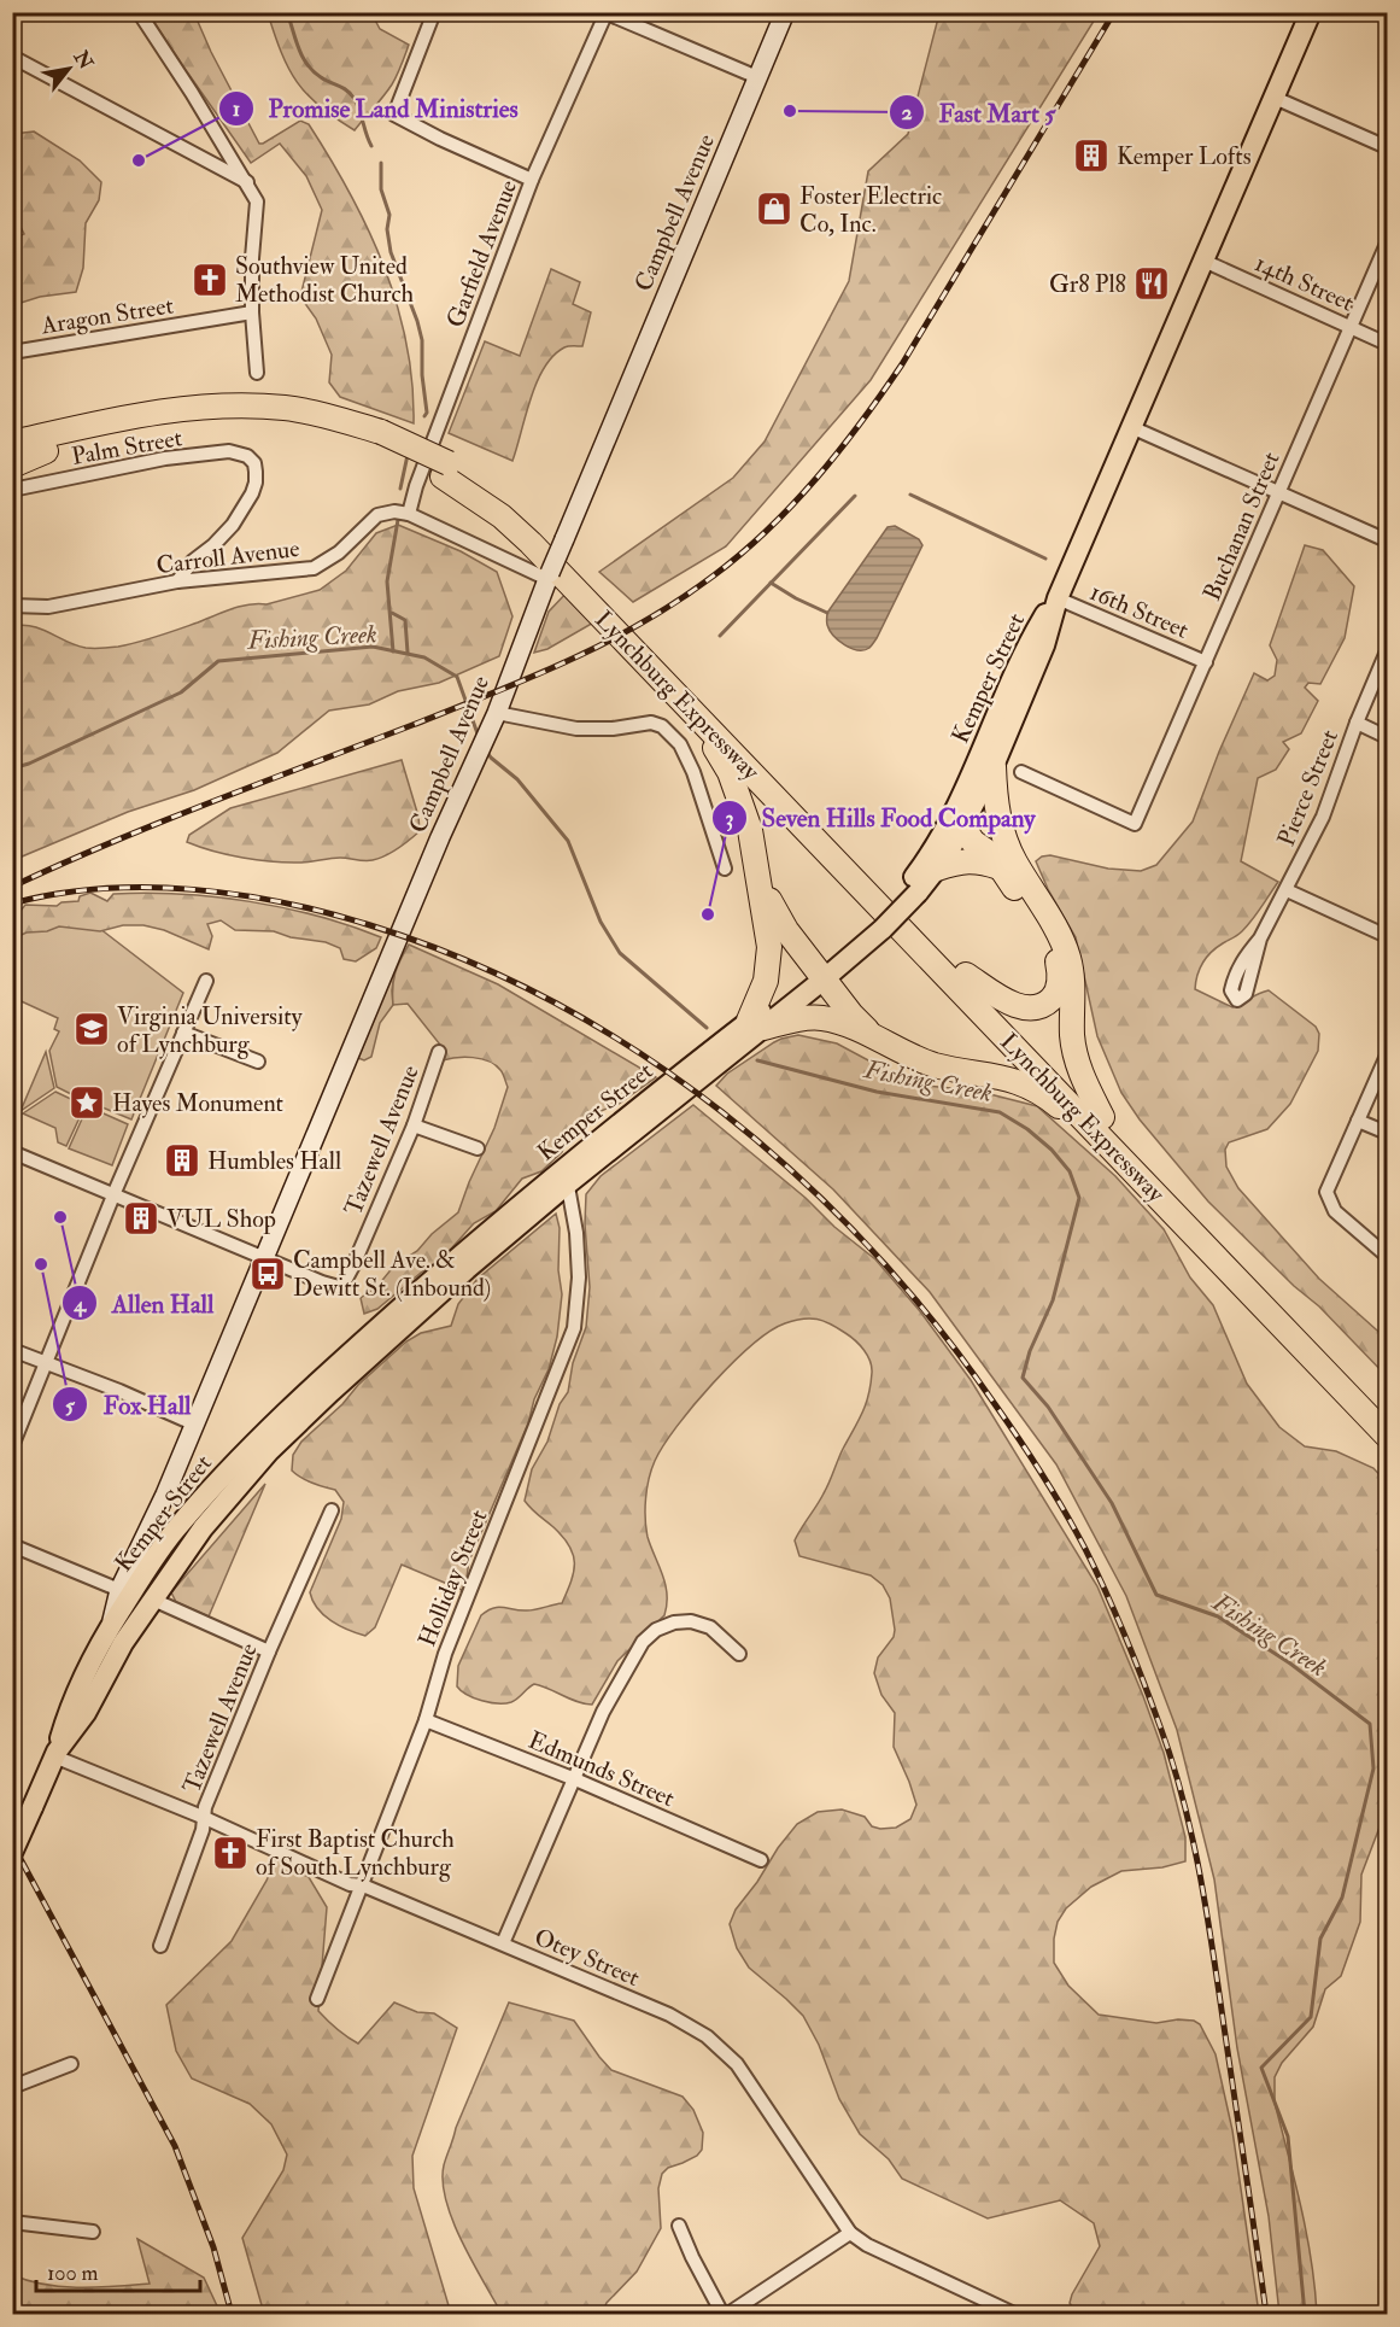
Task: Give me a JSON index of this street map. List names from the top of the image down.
{
  "streets": {
    "highway": ["Lynchburg Expressway"],
    "main road": ["Campbell Avenue", "Kemper Street"],
    "street": [
      "Garfield Avenue",
      "14th Street",
      "Aragon Street",
      "Palm Street",
      "Buchanan Street",
      "Carroll Avenue",
      "16th Street",
      "Pierce Street",
      "Tazewell Avenue",
      "Holliday Street",
      "Edmunds Street",
      "Otey Street"
    ]
  },
  "crossings": [
    ["Campbell Avenue", "Kemper Street"],
    ["Campbell Avenue", "Tazewell Avenue"],
    ["Campbell Avenue", "Otey Street"],
    ["Garfield Avenue", "Carroll Avenue"],
    ["14th Street", "Buchanan Street"],
    ["14th Street", "Kemper Street"],
    ["Palm Street", "Carroll Avenue"],
    ["Buchanan Street", "16th Street"],
    ["16th Street", "Kemper Street"],
    ["Kemper Street", "Holliday Street"],
    ["Tazewell Avenue", "Otey Street"],
    ["Holliday Street", "Edmunds Street"],
    ["Holliday Street", "Otey Street"]
  ],
  "water": ["Fishing Creek"],
  "places": {
    "other": [
      "Fast Mart 5",
      "Promise Land Ministries",
      "Seven Hills Food Company",
      "Allen Hall",
      "Fox Hall"
    ],
    "building": ["Kemper Lofts", "Humbles Hall", "VUL Shop"],
    "shop": ["Foster Electric Co, Inc."],
    "church": ["Southview United Methodist Church", "First Baptist Church of South Lynchburg"],
    "restaurant": ["Gr8 Pl8"],
    "school or university": ["Virginia University of Lynchburg"],
    "place": ["Hayes Monument"],
    "bus stop": ["Campbell Ave. & Dewitt St. (Inbound)"]
  },
  "scale_bar": "100 m",
  "north": "top right"
}
